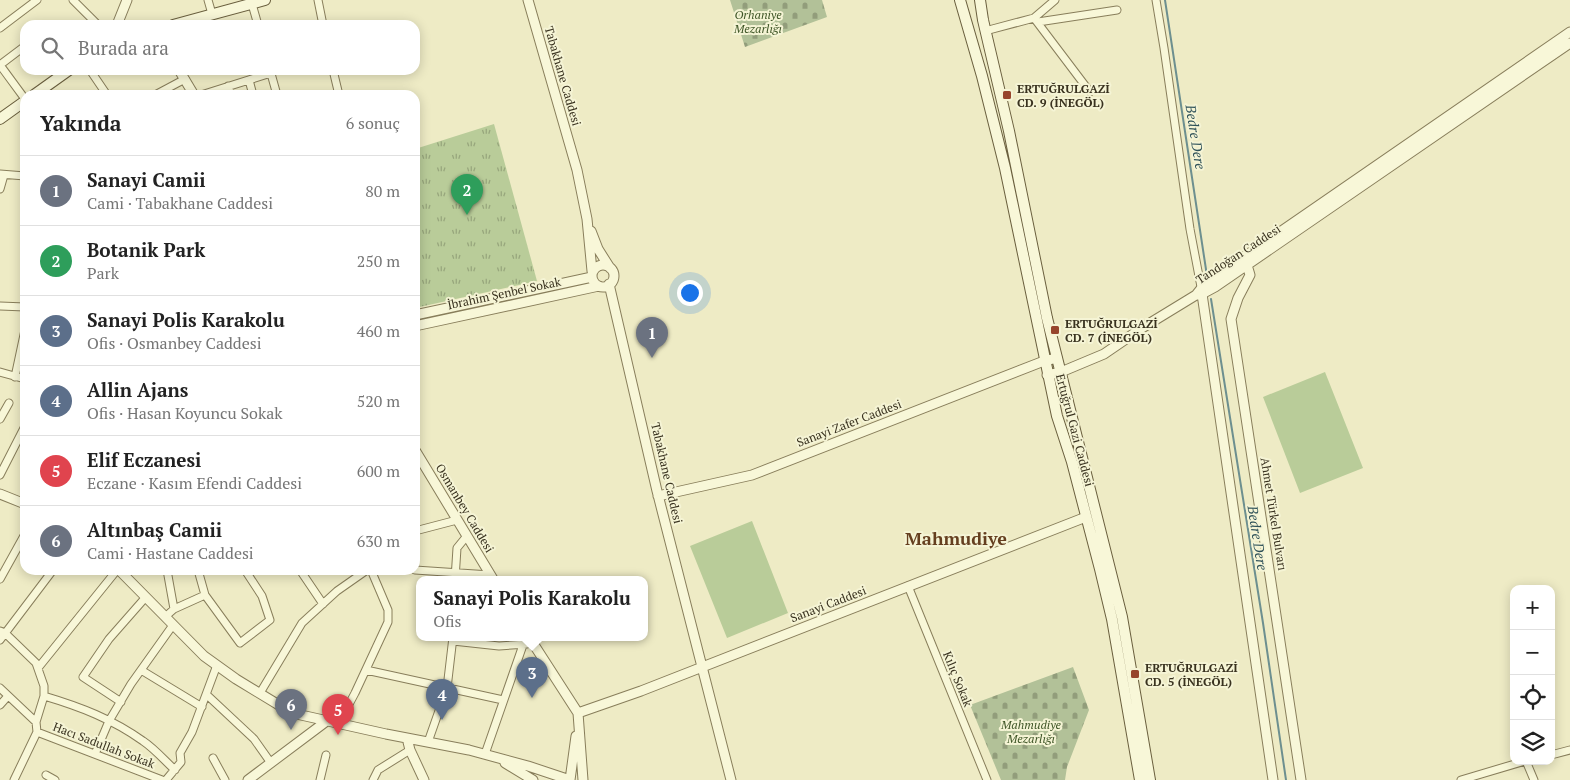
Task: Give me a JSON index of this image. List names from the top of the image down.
{
  "streets": {
    "main road": ["Ertuğrul Gazi Caddesi"],
    "street": [
      "Tabakhane Caddesi",
      "Tandoğan Caddesi",
      "İbrahim Şenbel Sokak",
      "Sanayi Zafer Caddesi",
      "Osmanbey Caddesi",
      "Ahmet Türkel Bulvarı",
      "Sanayi Caddesi",
      "Kılıç Sokak",
      "Hacı Sadullah Sokak"
    ]
  },
  "crossings": [
    ["Tabakhane Caddesi", "İbrahim Şenbel Sokak"],
    ["Tabakhane Caddesi", "Sanayi Zafer Caddesi"],
    ["Tabakhane Caddesi", "Sanayi Caddesi"],
    ["Tandoğan Caddesi", "Ertuğrul Gazi Caddesi"],
    ["Tandoğan Caddesi", "Ahmet Türkel Bulvarı"],
    ["Sanayi Zafer Caddesi", "Ertuğrul Gazi Caddesi"],
    ["Ertuğrul Gazi Caddesi", "Sanayi Caddesi"],
    ["Sanayi Caddesi", "Kılıç Sokak"]
  ],
  "districts": ["Mahmudiye"],
  "water": ["Bedre Dere"],
  "parks": ["Orhaniye Mezarlığı", "Mahmudiye Mezarlığı"],
  "places": {
    "transit": ["ERTUĞRULGAZİ CD. 9 (İNEGÖL)", "ERTUĞRULGAZİ CD. 7 (İNEGÖL)", "ERTUĞRULGAZİ CD. 5 (İNEGÖL)"]
  },
  "page": {
    "search": "Burada ara",
    "heading": ["Yakında", "6 sonuç"],
    "list": [
      {
        "mark": "1",
        "name": "Sanayi Camii",
        "note": "Cami · Tabakhane Caddesi",
        "value": "80 m"
      },
      {
        "mark": "2",
        "name": "Botanik Park",
        "note": "Park",
        "value": "250 m"
      },
      {
        "mark": "3",
        "name": "Sanayi Polis Karakolu",
        "note": "Ofis · Osmanbey Caddesi",
        "value": "460 m"
      },
      {
        "mark": "4",
        "name": "Allin Ajans",
        "note": "Ofis · Hasan Koyuncu Sokak",
        "value": "520 m"
      },
      {
        "mark": "5",
        "name": "Elif Eczanesi",
        "note": "Eczane · Kasım Efendi Caddesi",
        "value": "600 m"
      },
      {
        "mark": "6",
        "name": "Altınbaş Camii",
        "note": "Cami · Hastane Caddesi",
        "value": "630 m"
      }
    ],
    "pins": [
      "2",
      "1",
      "3",
      "4",
      "6",
      "5"
    ],
    "popup": ["Sanayi Polis Karakolu", "Ofis"],
    "map_buttons": ["+", "−"]
  }
}
